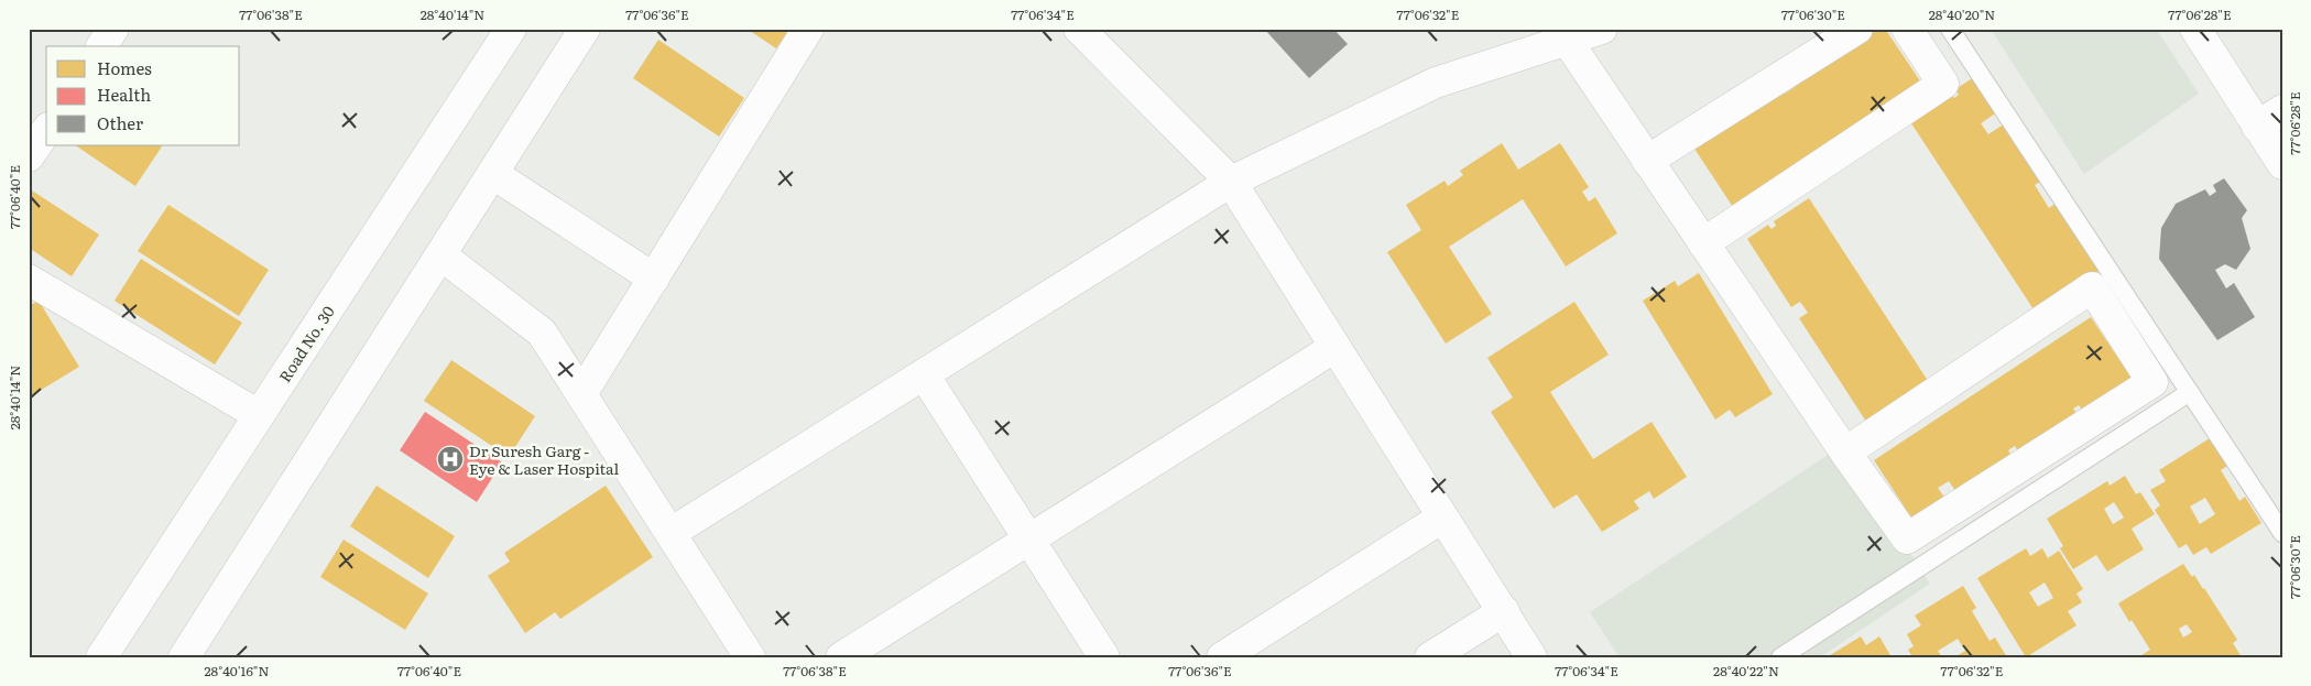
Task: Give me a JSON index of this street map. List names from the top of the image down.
{
  "streets": {
    "street": ["Road No. 30"]
  },
  "places": {
    "hospital": ["Dr Suresh Garg - Eye & Laser Hospital"]
  },
  "legend": ["Homes", "Health", "Other"],
  "coordinates": [
    "77°06'38\"E",
    "28°40'14\"N",
    "77°06'36\"E",
    "77°06'34\"E",
    "77°06'32\"E",
    "77°06'30\"E",
    "28°40'20\"N",
    "77°06'28\"E",
    "77°06'40\"E",
    "28°40'16\"N",
    "28°40'22\"N"
  ]
}
